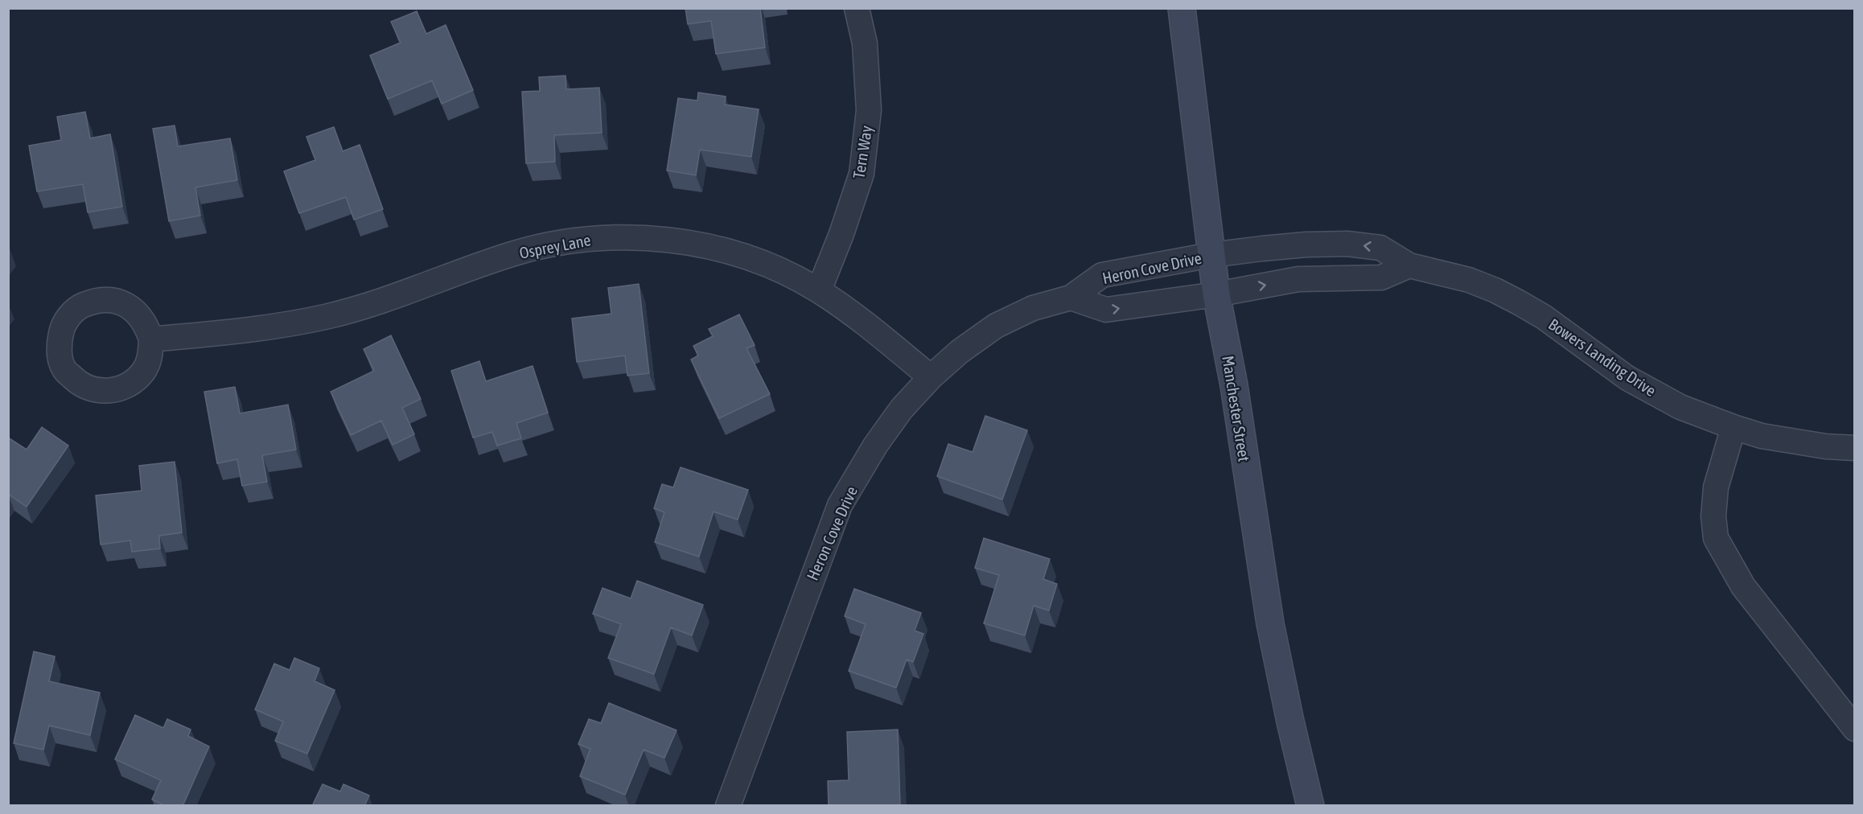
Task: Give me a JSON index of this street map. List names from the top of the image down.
{
  "streets": {
    "street": [
      "Tern Way",
      "Osprey Lane",
      "Heron Cove Drive",
      "Bowers Landing Drive",
      "Manchester Street"
    ]
  },
  "crossings": [
    ["Tern Way", "Osprey Lane"],
    ["Osprey Lane", "Heron Cove Drive"],
    ["Heron Cove Drive", "Bowers Landing Drive"],
    ["Heron Cove Drive", "Manchester Street"],
    ["Bowers Landing Drive", "Manchester Street"]
  ]
}
